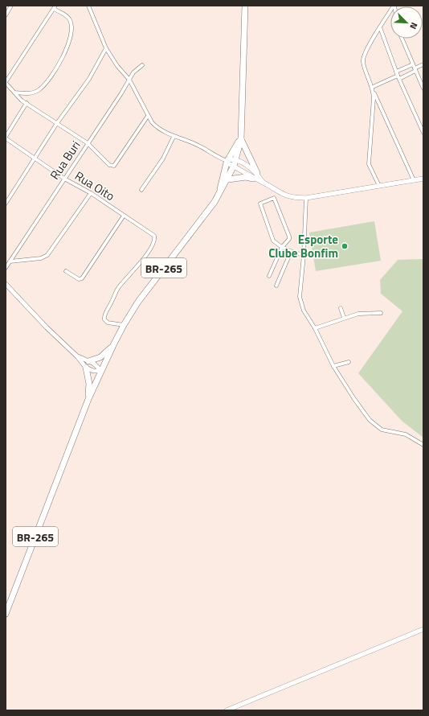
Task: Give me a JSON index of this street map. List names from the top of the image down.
{
  "streets": {
    "highway": ["BR-265"],
    "street": ["Rua Buri", "Rua Oito"]
  },
  "crossings": [
    ["Rua Buri", "Rua Oito"],
    ["Rua Oito", "BR-265"]
  ],
  "places": ["Esporte Clube Bonfim"],
  "north": "bottom right"
}
